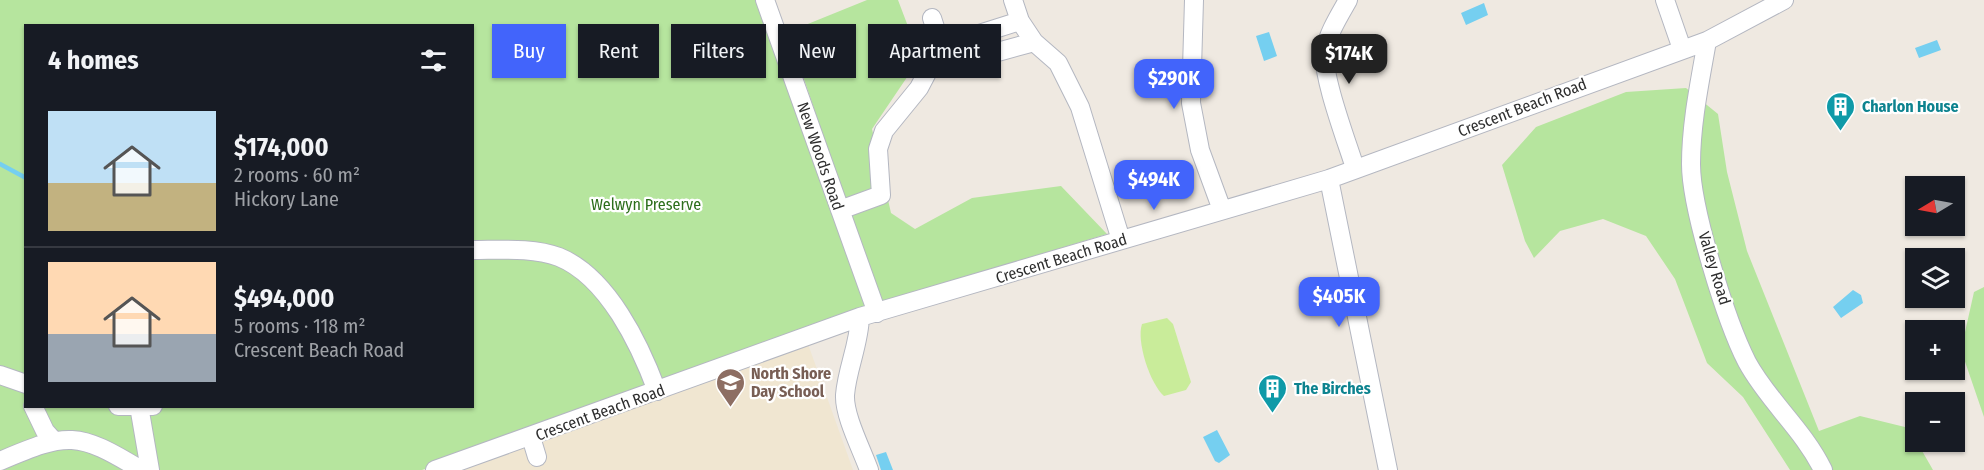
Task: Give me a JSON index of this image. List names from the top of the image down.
{
  "streets": {
    "street": ["Crescent Beach Road", "New Woods Road", "Valley Road"]
  },
  "crossings": [
    ["Crescent Beach Road", "New Woods Road"],
    ["Crescent Beach Road", "Valley Road"]
  ],
  "parks": ["Welwyn Preserve"],
  "places": {
    "building": ["Charlon House", "The Birches"],
    "school or university": ["North Shore Day School"]
  },
  "north": "left",
  "page": {
    "chip": [
      "Buy",
      "Rent",
      "Filters",
      "New",
      "Apartment"
    ],
    "heading": "4 homes",
    "price": [
      "$174K",
      "$290K",
      "$494K",
      "$405K"
    ],
    "list": [
      {
        "name": "$174,000",
        "note": "2 rooms · 60 m² · Hickory Lane"
      },
      {
        "name": "$494,000",
        "note": "5 rooms · 118 m² · Crescent Beach Road"
      }
    ],
    "map_buttons": ["+", "−"]
  }
}
